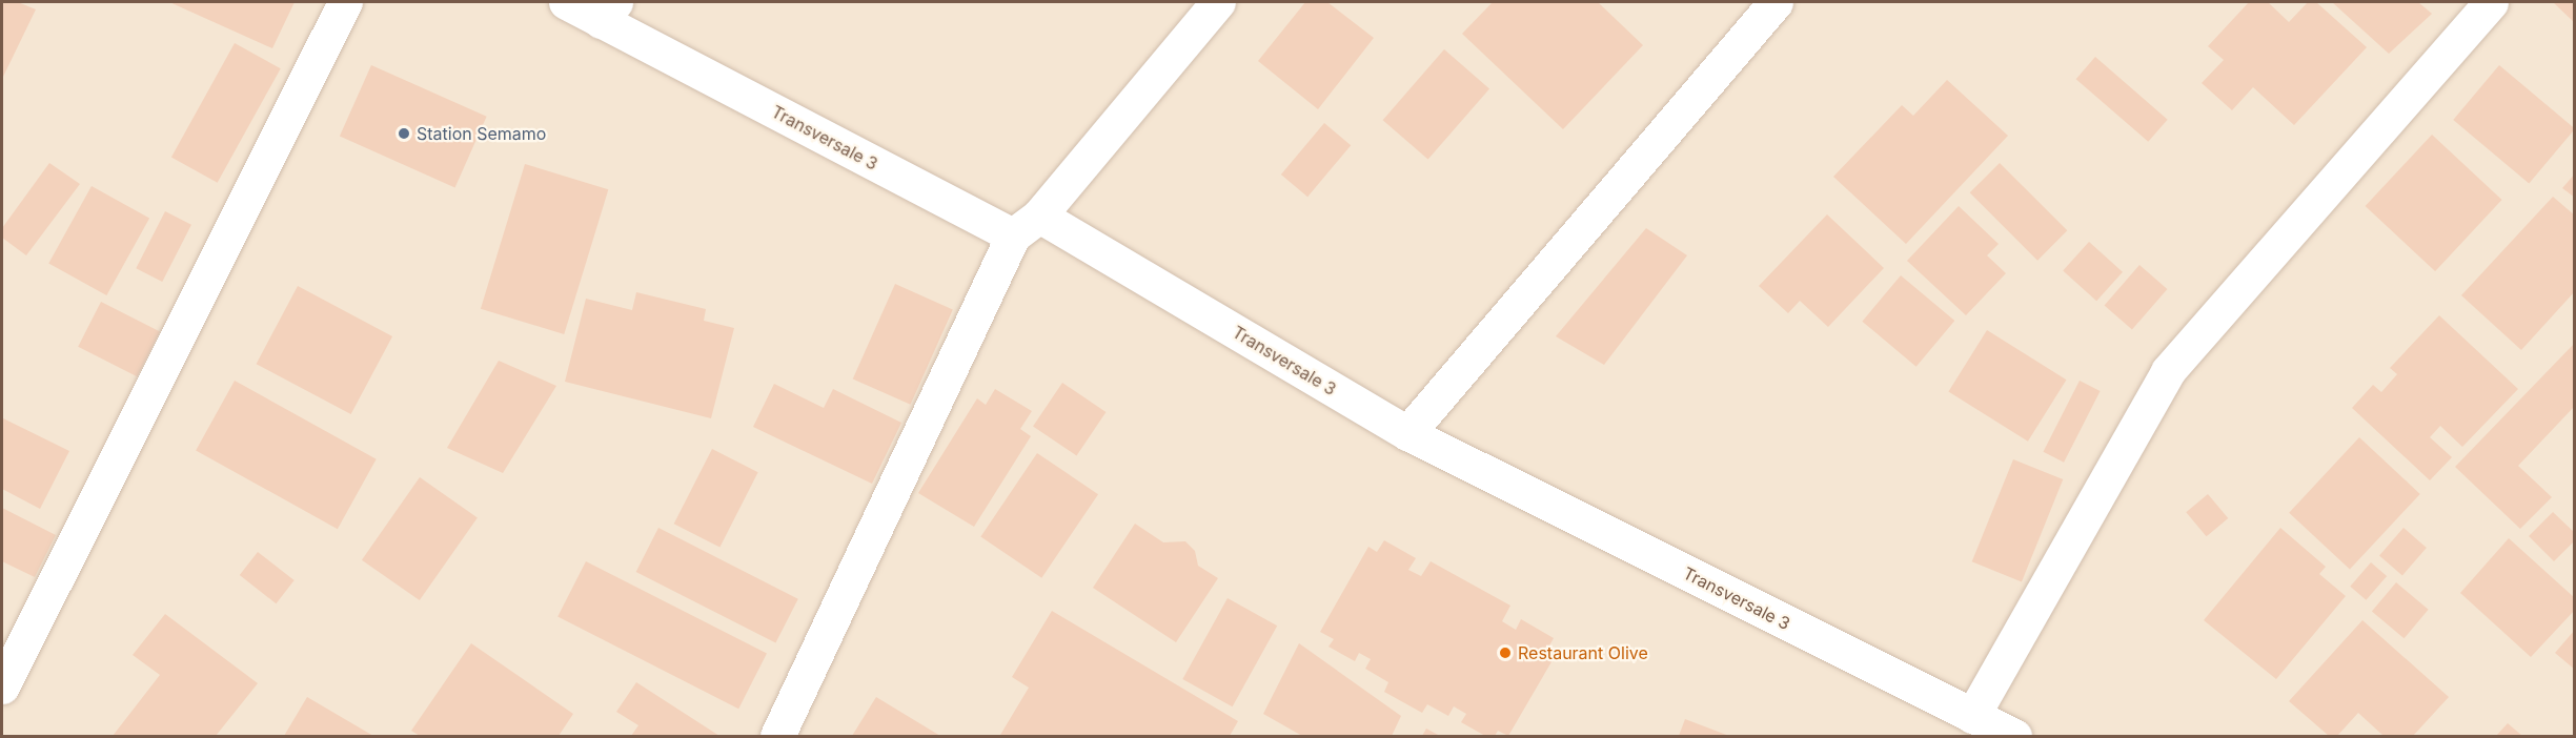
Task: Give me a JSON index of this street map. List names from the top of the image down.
{
  "streets": {
    "street": ["Transversale 3"]
  },
  "places": ["Station Semamo", "Restaurant Olive"]
}
